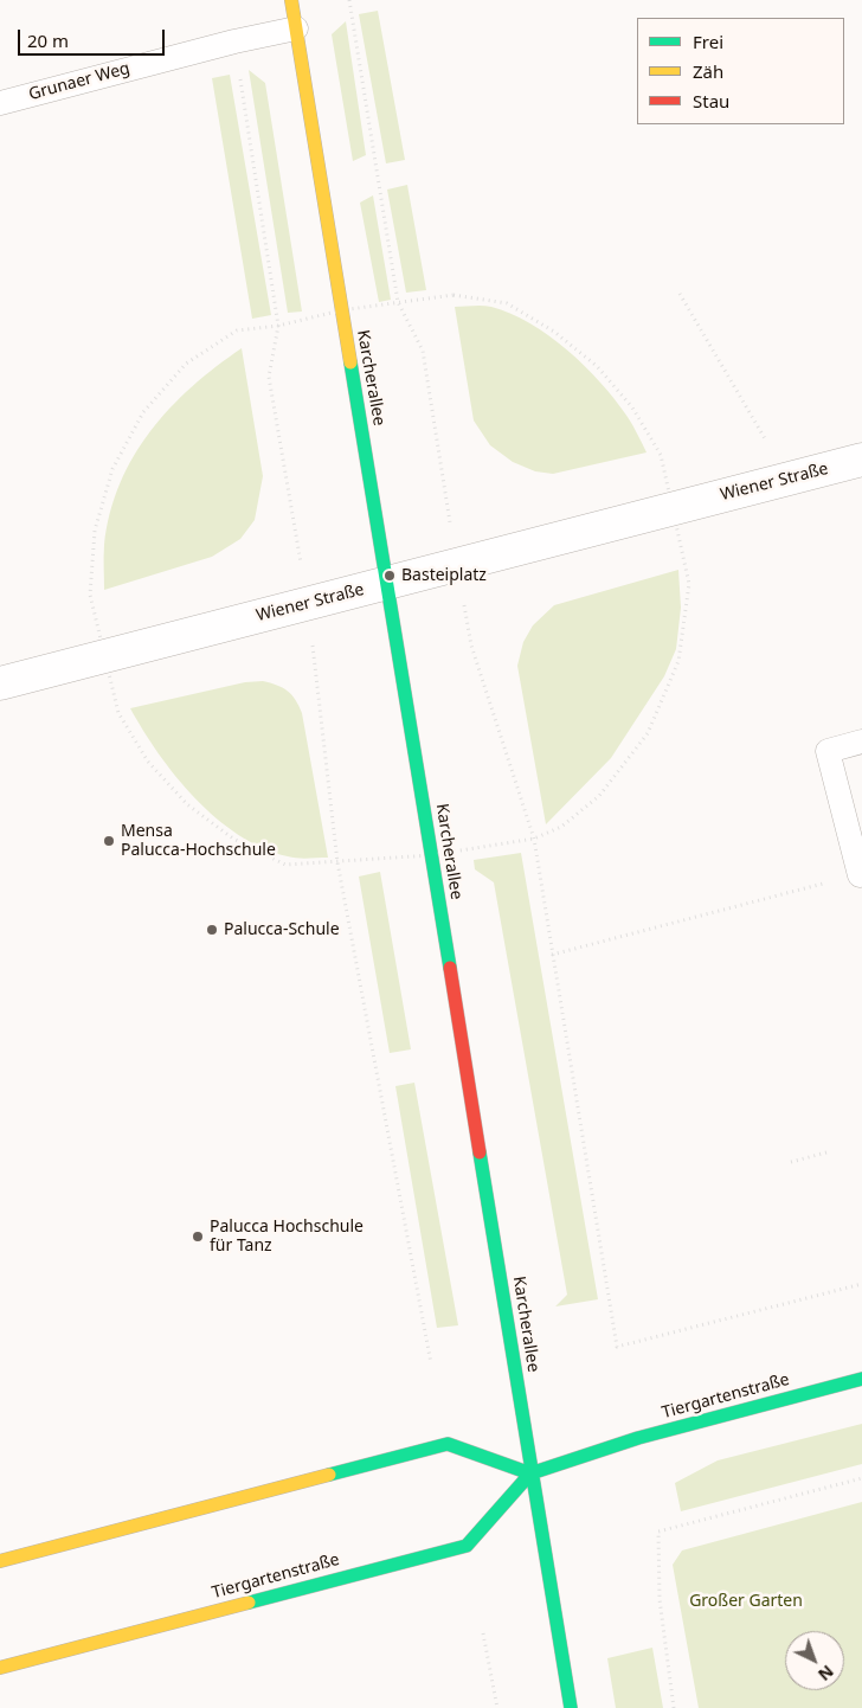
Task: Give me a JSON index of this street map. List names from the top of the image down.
{
  "streets": {
    "street": ["Karcherallee", "Wiener Straße", "Tiergartenstraße"],
    "lane": ["Grunaer Weg"]
  },
  "crossings": [
    ["Grunaer Weg", "Karcherallee"],
    ["Karcherallee", "Wiener Straße"],
    ["Karcherallee", "Tiergartenstraße"]
  ],
  "parks": ["Großer Garten"],
  "places": [
    "Basteiplatz",
    "Mensa Palucca-Hochschule",
    "Palucca-Schule",
    "Palucca Hochschule für Tanz"
  ],
  "legend": ["Frei", "Zäh", "Stau"],
  "scale_bar": "20 m",
  "north": "bottom right"
}
